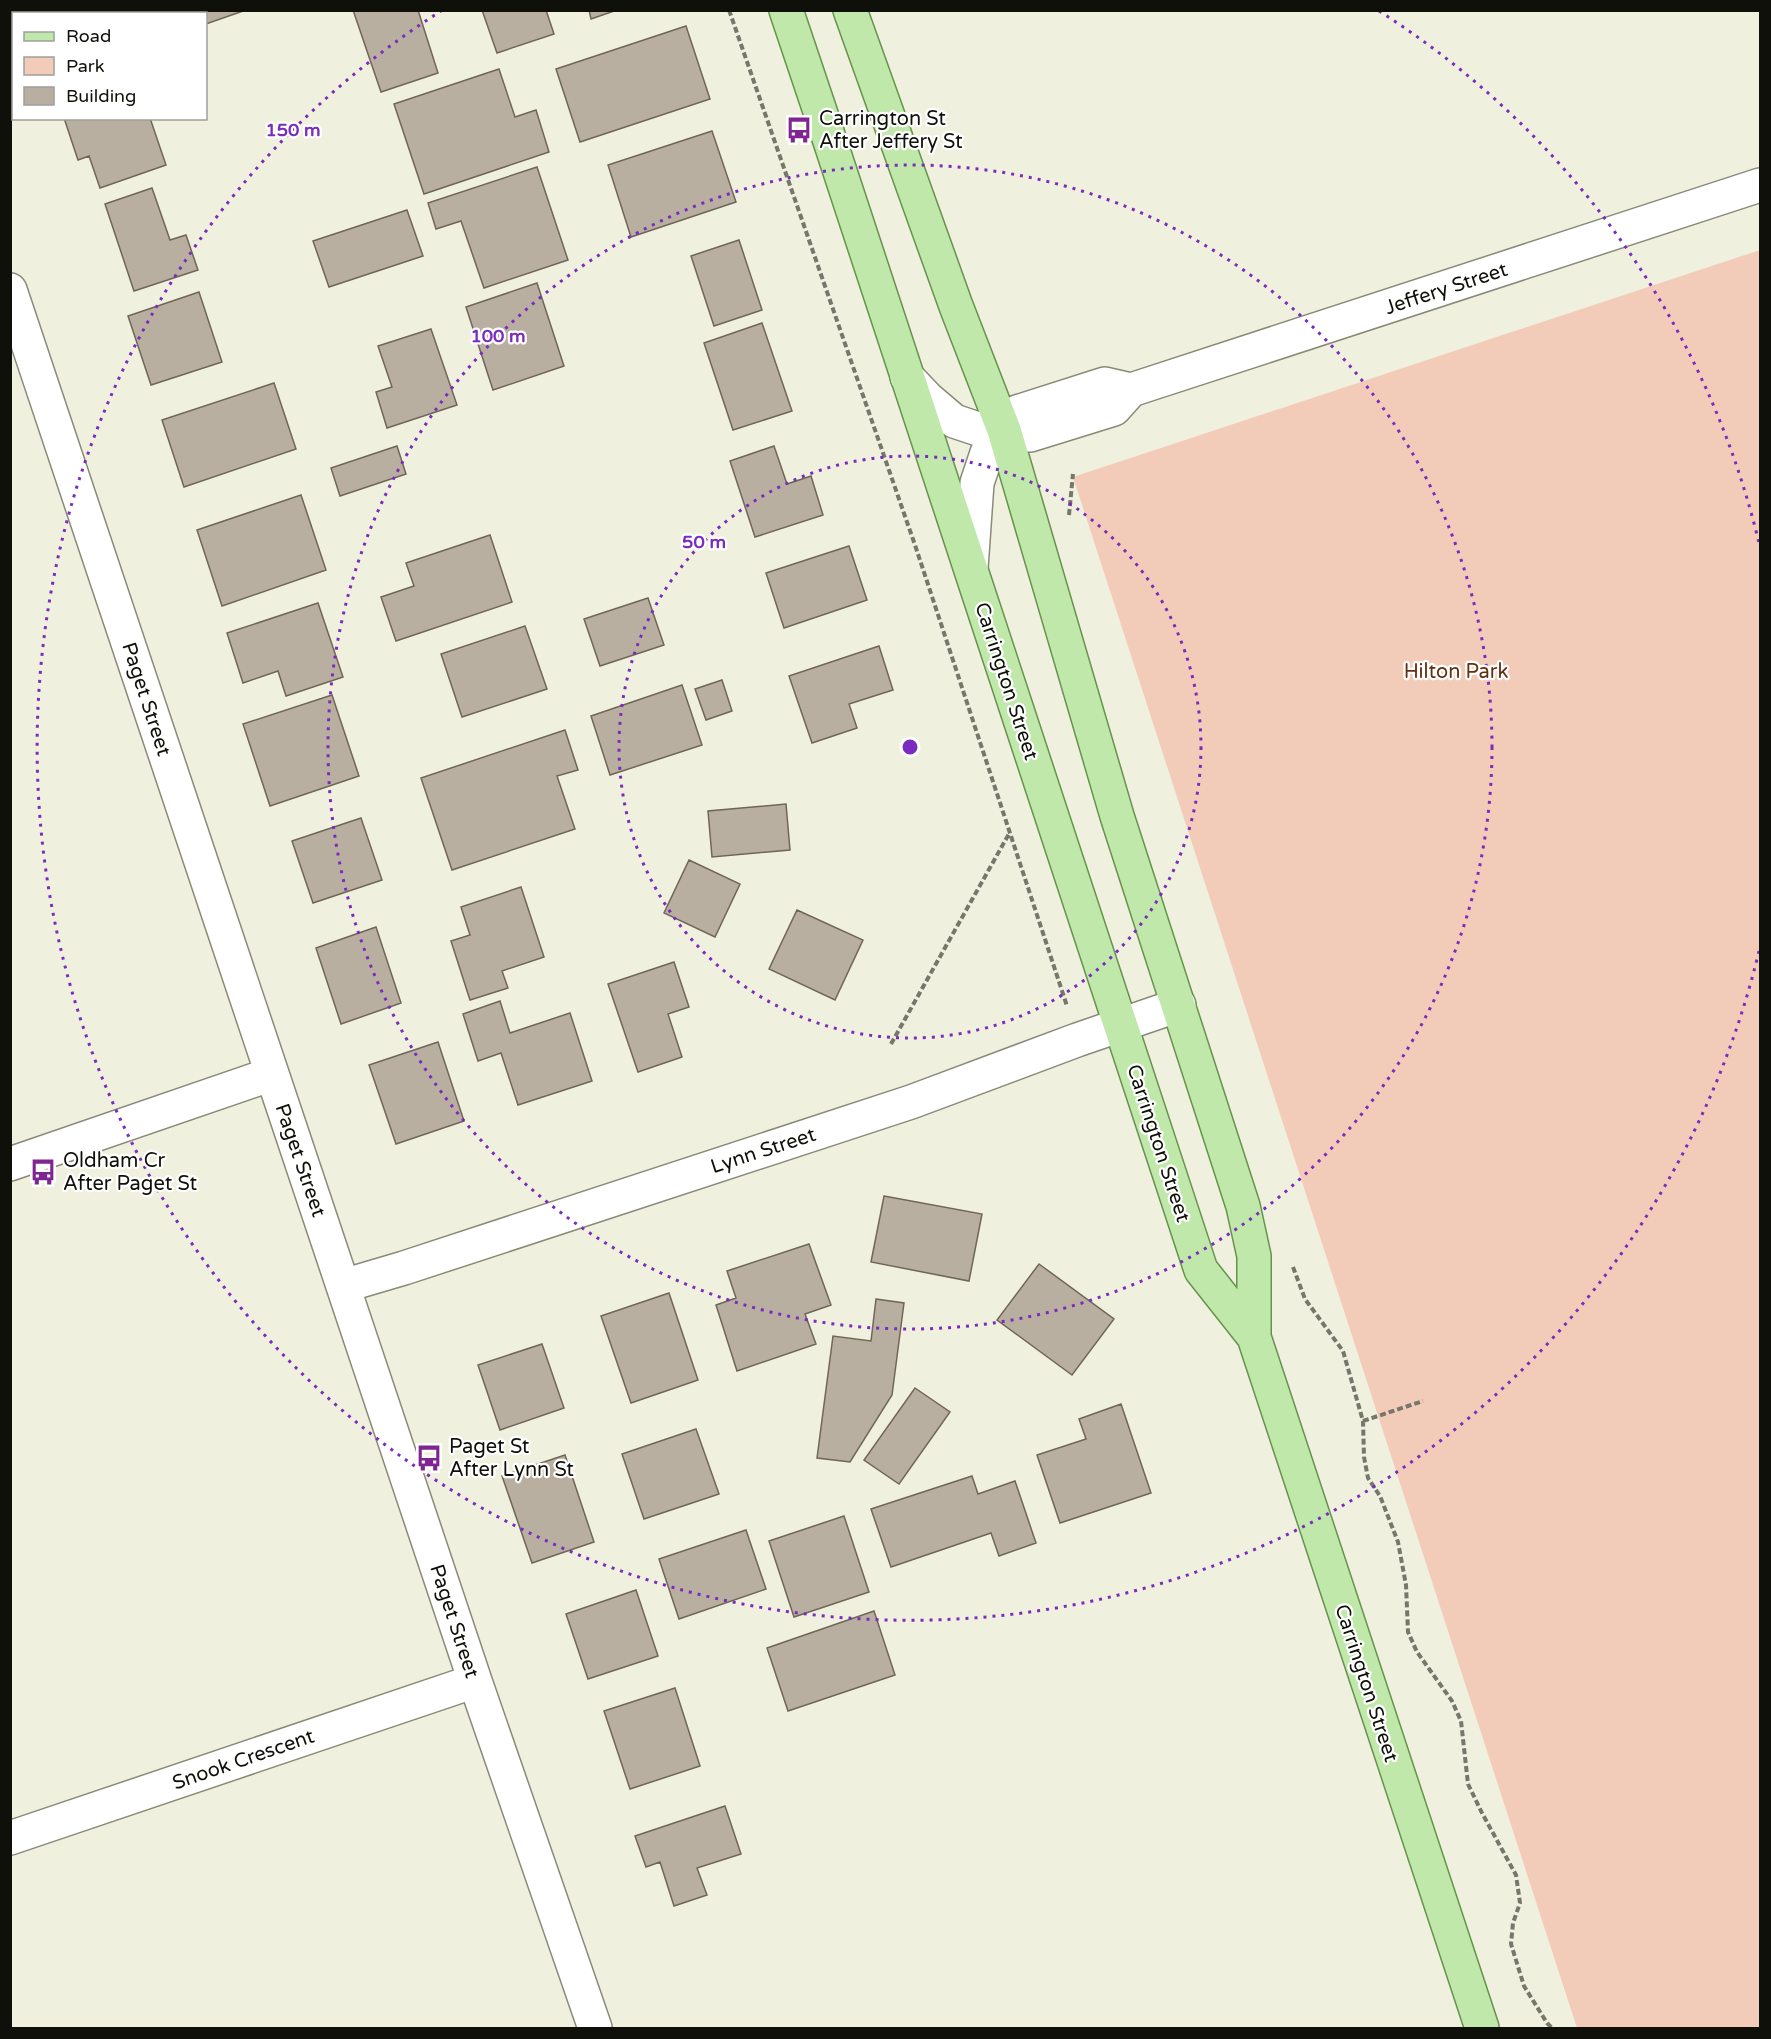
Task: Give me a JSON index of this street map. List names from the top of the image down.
{
  "streets": {
    "main road": ["Carrington Street"],
    "street": [
      "Jeffery Street",
      "Paget Street",
      "Lynn Street",
      "Snook Crescent"
    ]
  },
  "crossings": [
    ["Jeffery Street", "Carrington Street"],
    ["Carrington Street", "Lynn Street"],
    ["Paget Street", "Lynn Street"],
    ["Paget Street", "Snook Crescent"]
  ],
  "parks": ["Hilton Park"],
  "places": {
    "bus stop": ["Carrington St After Jeffery St", "Oldham Cr After Paget St", "Paget St After Lynn St"]
  },
  "legend": ["Road", "Park", "Building"],
  "rings": ["150 m", "100 m", "50 m"]
}
